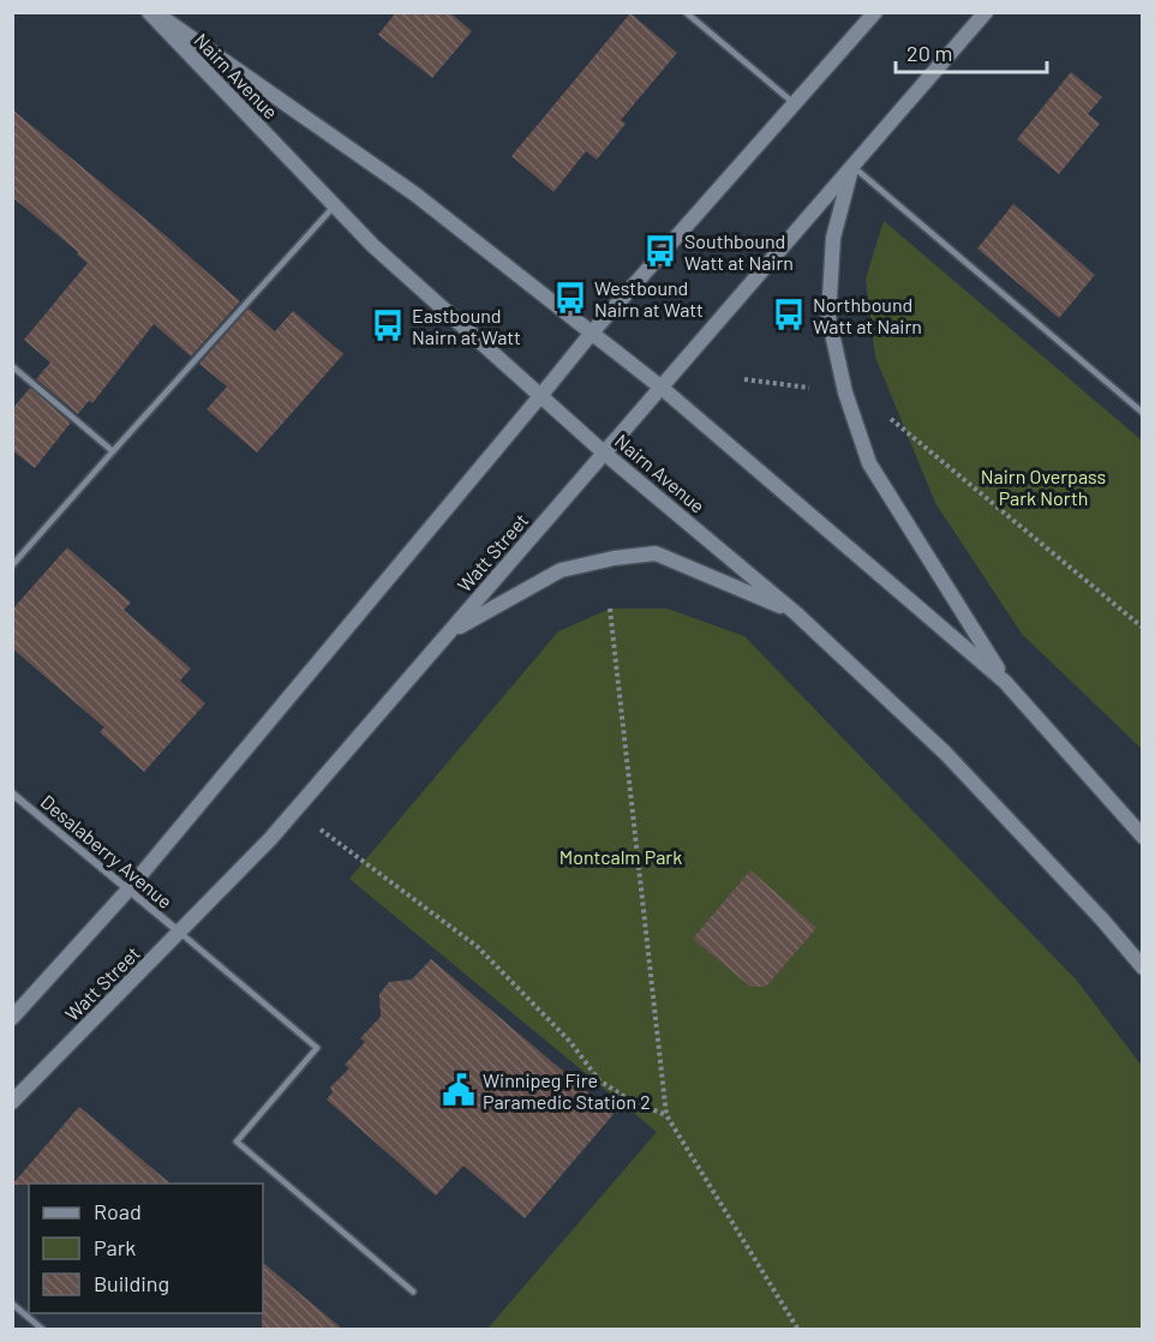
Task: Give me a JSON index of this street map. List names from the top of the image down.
{
  "streets": {
    "main road": ["Nairn Avenue", "Watt Street"],
    "street": ["Desalaberry Avenue"]
  },
  "crossings": [
    ["Nairn Avenue", "Watt Street"],
    ["Watt Street", "Desalaberry Avenue"]
  ],
  "parks": ["Nairn Overpass Park North", "Montcalm Park"],
  "places": {
    "bus stop": [
      "Southbound Watt at Nairn",
      "Westbound Nairn at Watt",
      "Northbound Watt at Nairn",
      "Eastbound Nairn at Watt"
    ],
    "public building": ["Winnipeg Fire Paramedic Station 2"]
  },
  "legend": ["Road", "Park", "Building"],
  "scale_bar": "20 m"
}
